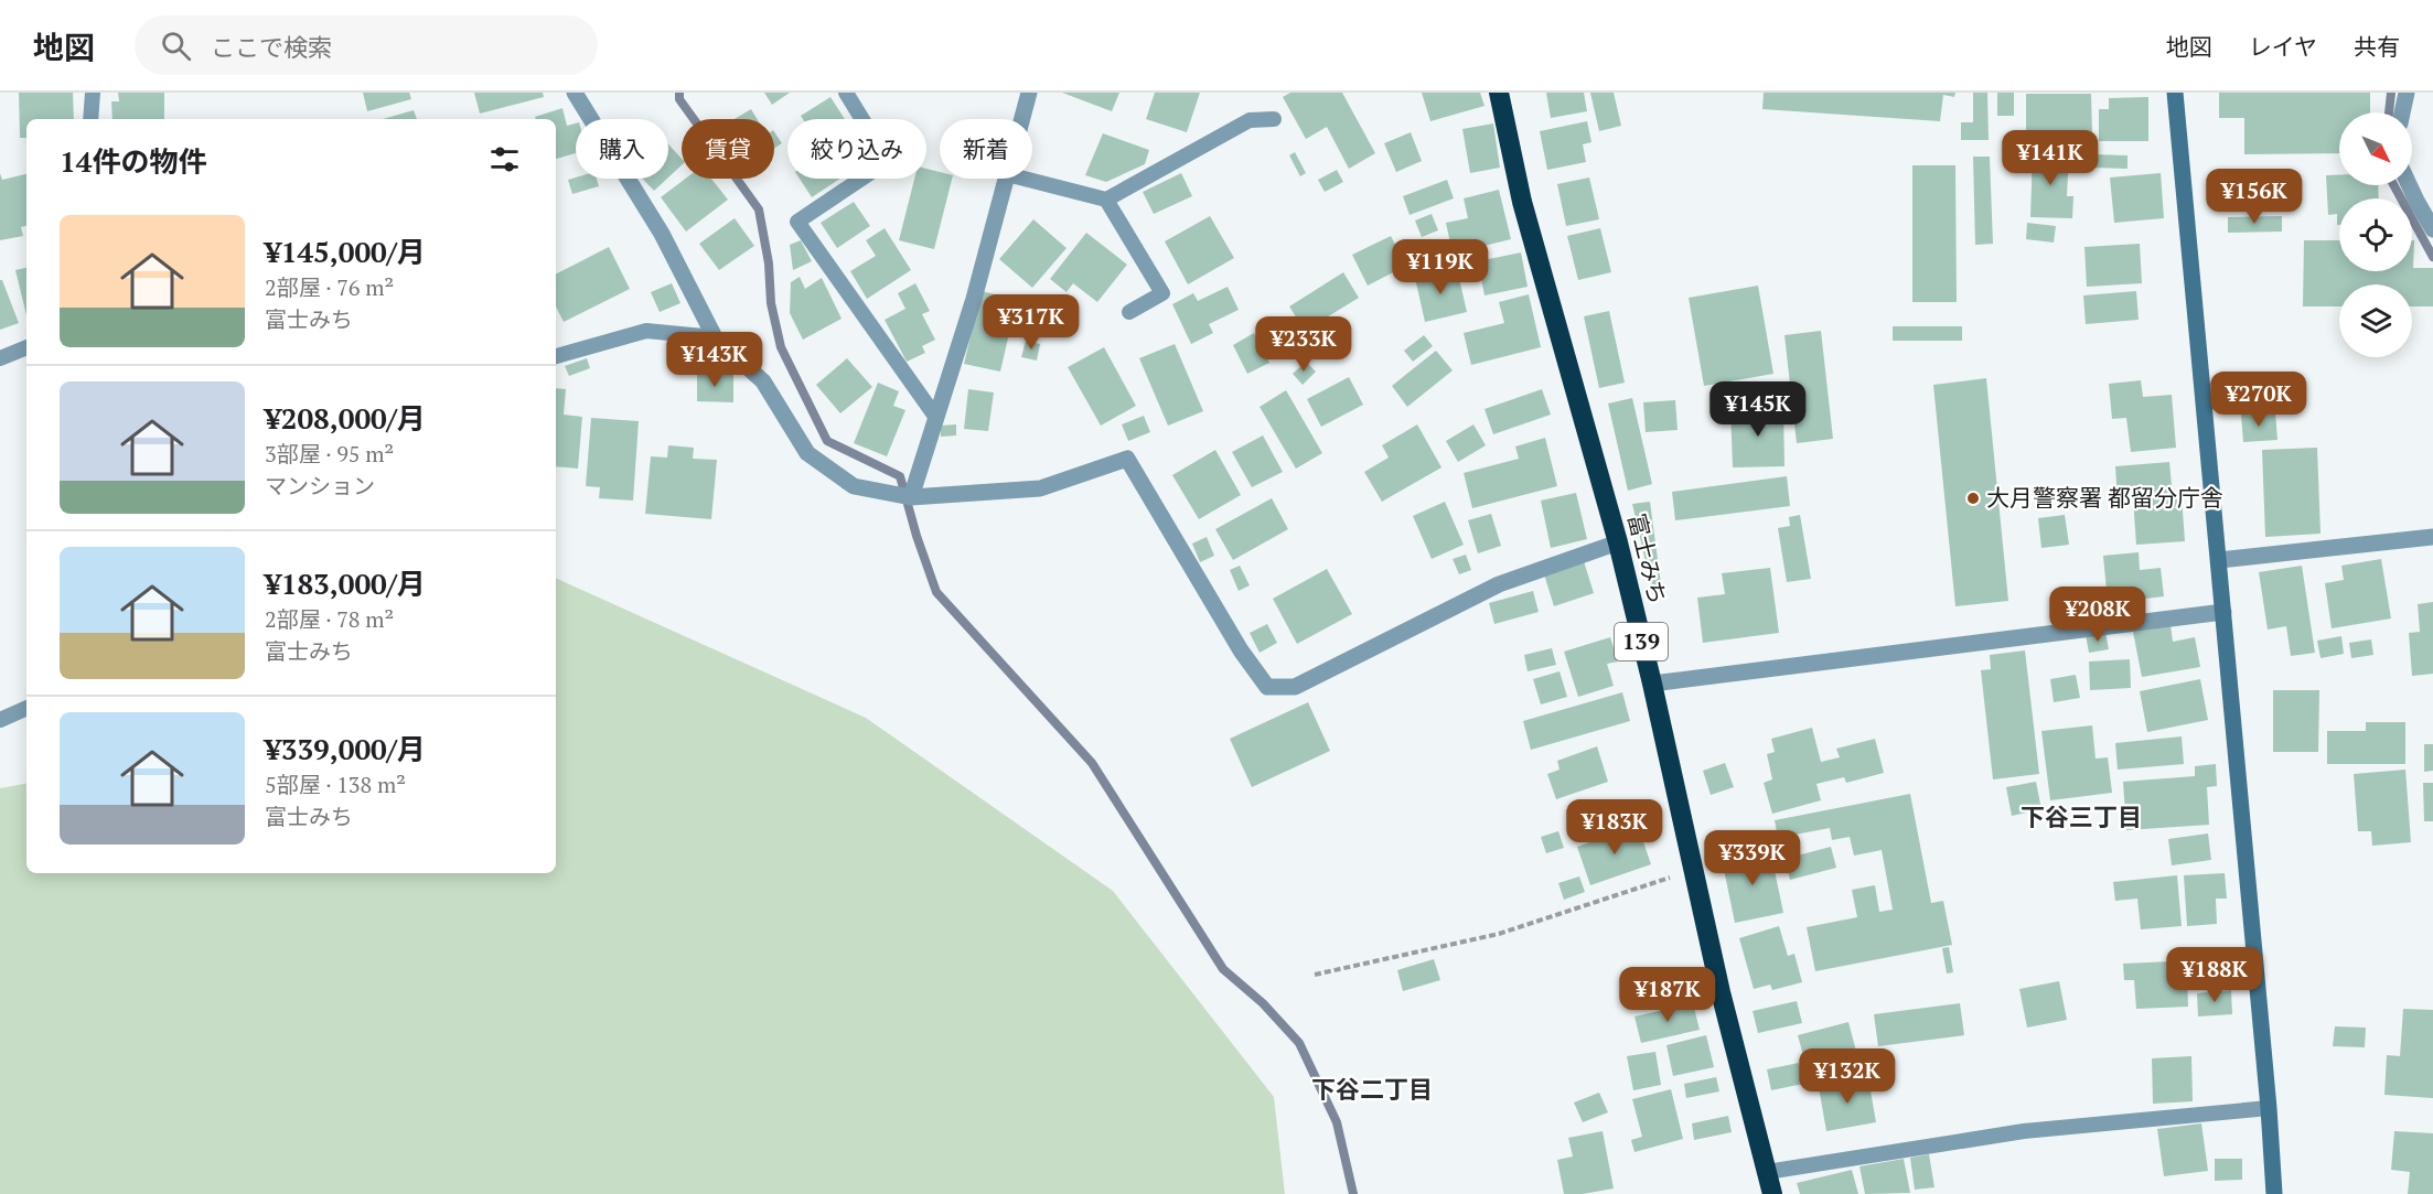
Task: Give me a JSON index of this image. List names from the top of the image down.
{
  "streets": {
    "highway": ["富士みち", "139"]
  },
  "districts": ["下谷三丁目", "下谷二丁目"],
  "places": ["大月警察署 都留分庁舎"],
  "north": "bottom right",
  "page": {
    "header": "地図",
    "search": "ここで検索",
    "nav": ["地図", "レイヤ", "共有"],
    "chip": [
      "購入",
      "賃貸",
      "絞り込み",
      "新着"
    ],
    "heading": "14件の物件",
    "price": [
      "¥141K",
      "¥156K",
      "¥119K",
      "¥317K",
      "¥233K",
      "¥143K",
      "¥270K",
      "¥145K",
      "¥208K",
      "¥183K",
      "¥339K",
      "¥188K",
      "¥187K",
      "¥132K"
    ],
    "list": [
      {
        "name": "¥145,000/月",
        "note": "2部屋 · 76 m² · 富士みち"
      },
      {
        "name": "¥208,000/月",
        "note": "3部屋 · 95 m² · マンション"
      },
      {
        "name": "¥183,000/月",
        "note": "2部屋 · 78 m² · 富士みち"
      },
      {
        "name": "¥339,000/月",
        "note": "5部屋 · 138 m² · 富士みち"
      }
    ]
  }
}
